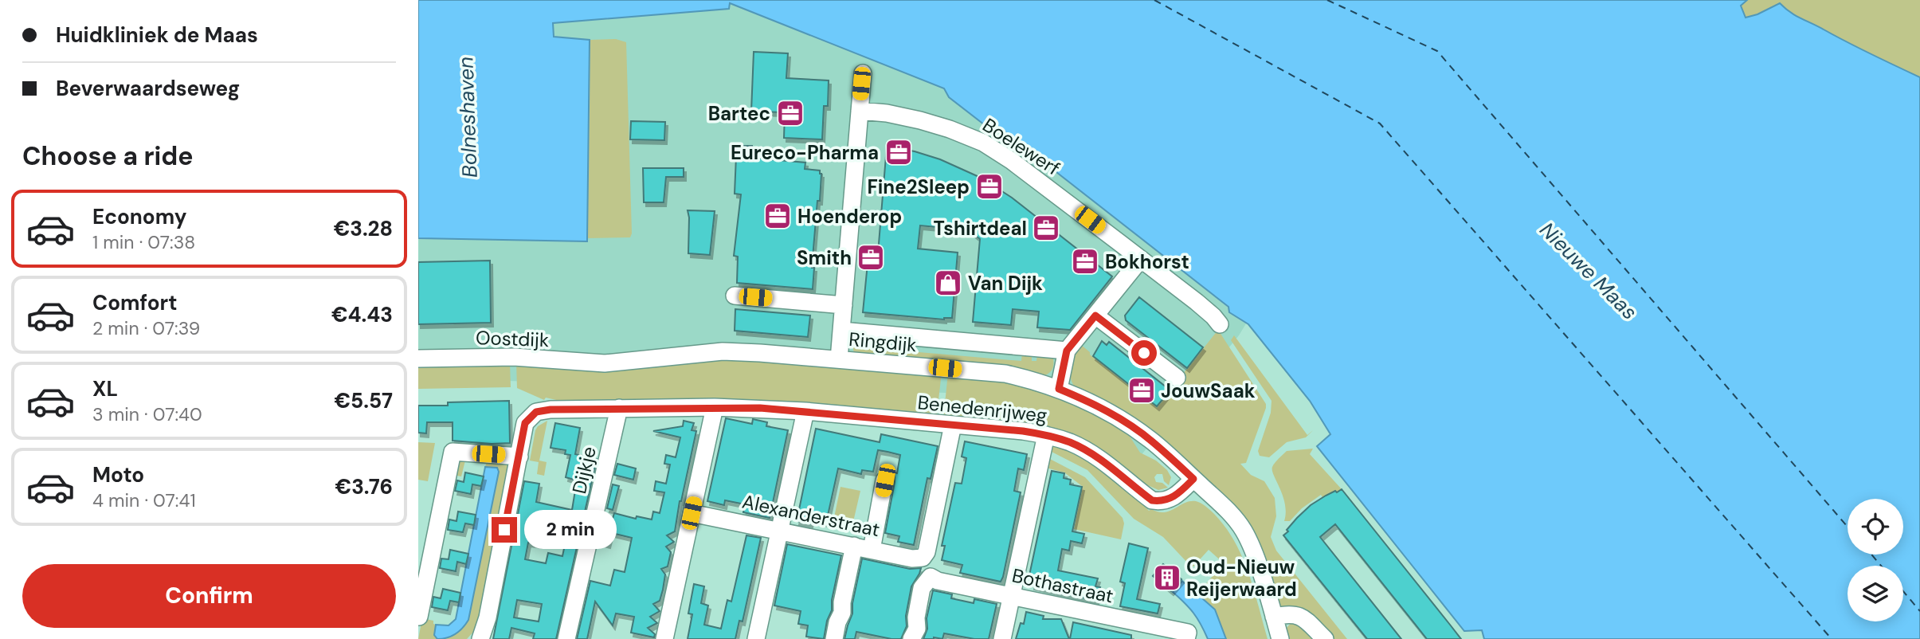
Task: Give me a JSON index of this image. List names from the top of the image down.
{
  "streets": {
    "street": [
      "Boelewerf",
      "Oostdijk",
      "Ringdijk",
      "Benedenrijweg",
      "Dijkje",
      "Alexanderstraat",
      "Bothastraat"
    ]
  },
  "crossings": [
    ["Oostdijk", "Ringdijk"],
    ["Ringdijk", "Benedenrijweg"],
    ["Benedenrijweg", "Dijkje"]
  ],
  "water": ["Bolneshaven", "Nieuwe Maas"],
  "places": {
    "office": [
      "Bartec",
      "Eureco-Pharma",
      "Fine2Sleep",
      "Hoenderop",
      "Tshirtdeal",
      "Smith",
      "Bokhorst",
      "JouwSaak"
    ],
    "shop": ["Van Dijk"],
    "building": ["Oud-Nieuw Reijerwaard"]
  },
  "page": {
    "banner": ["Huidkliniek de Maas", "Beverwaardseweg"],
    "heading": "Choose a ride",
    "list": [
      {
        "name": "Economy",
        "note": "1 min · 07:38",
        "value": "€3.28"
      },
      {
        "name": "Comfort",
        "note": "2 min · 07:39",
        "value": "€4.43"
      },
      {
        "name": "XL",
        "note": "3 min · 07:40",
        "value": "€5.57"
      },
      {
        "name": "Moto",
        "note": "4 min · 07:41",
        "value": "€3.76"
      }
    ],
    "bubble": "2 min",
    "buttons": "Confirm"
  }
}
